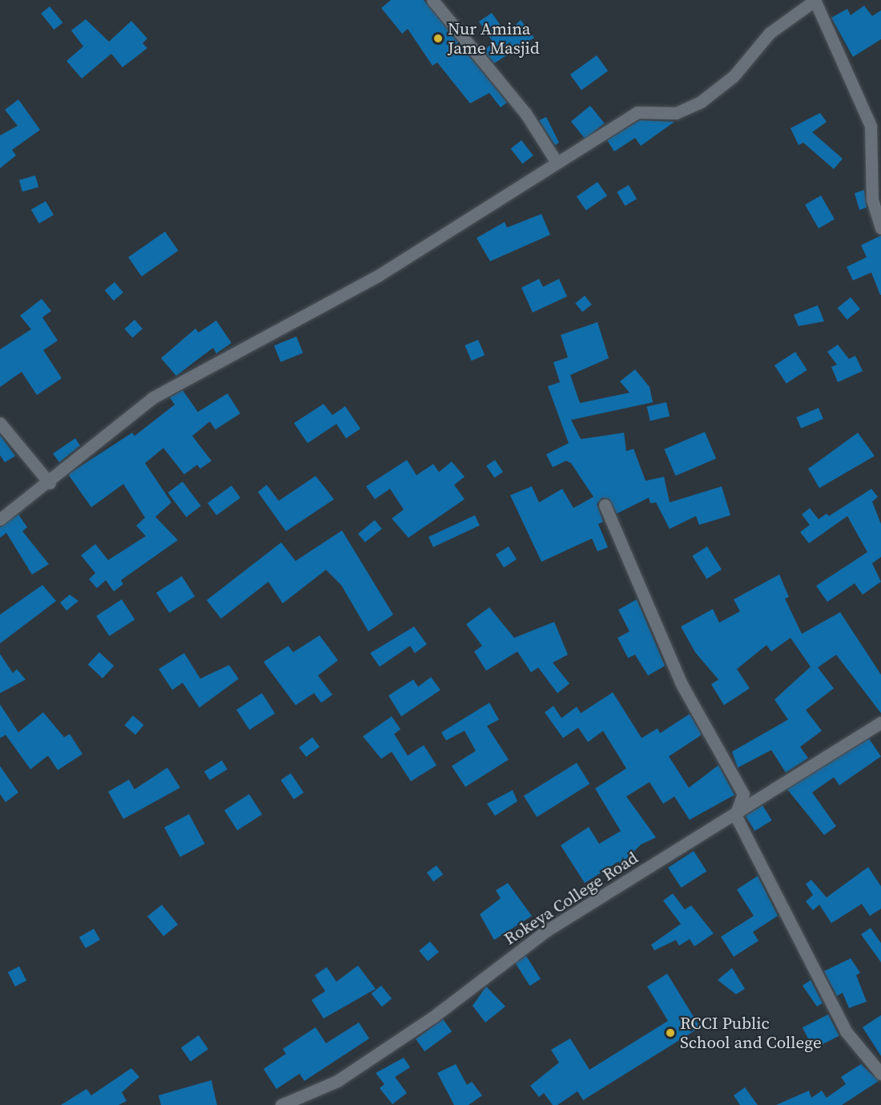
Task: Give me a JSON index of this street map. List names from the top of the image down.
{
  "streets": {
    "street": ["Rokeya College Road"]
  },
  "places": ["Nur Amina Jame Masjid", "RCCI Public School and College"]
}
